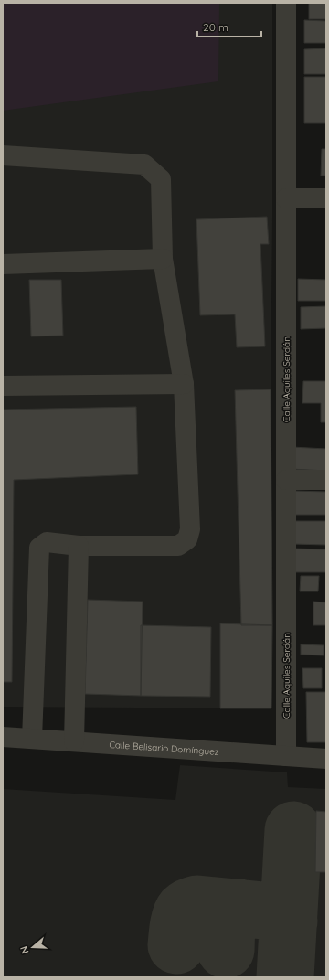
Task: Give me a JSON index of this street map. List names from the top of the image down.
{
  "streets": {
    "street": ["Calle Aquiles Serdán", "Calle Belisario Domínguez"]
  },
  "crossings": [
    ["Calle Aquiles Serdán", "Calle Belisario Domínguez"]
  ],
  "scale_bar": "20 m",
  "north": "left"
}
